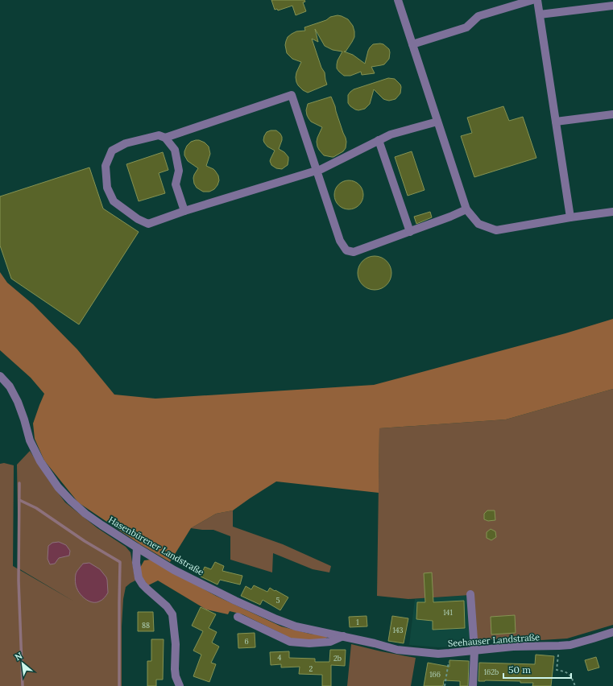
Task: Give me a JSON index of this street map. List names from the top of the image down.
{
  "streets": {
    "street": ["Hasenbürener Landstraße", "Seehauser Landstraße"]
  },
  "crossings": [
    ["Hasenbürener Landstraße", "Seehauser Landstraße"]
  ],
  "house_numbers": [
    "5",
    "141",
    "1",
    "88",
    "143",
    "6",
    "4",
    "2b",
    "2",
    "162b",
    "166"
  ],
  "scale_bar": "50 m",
  "north": "top left"
}
